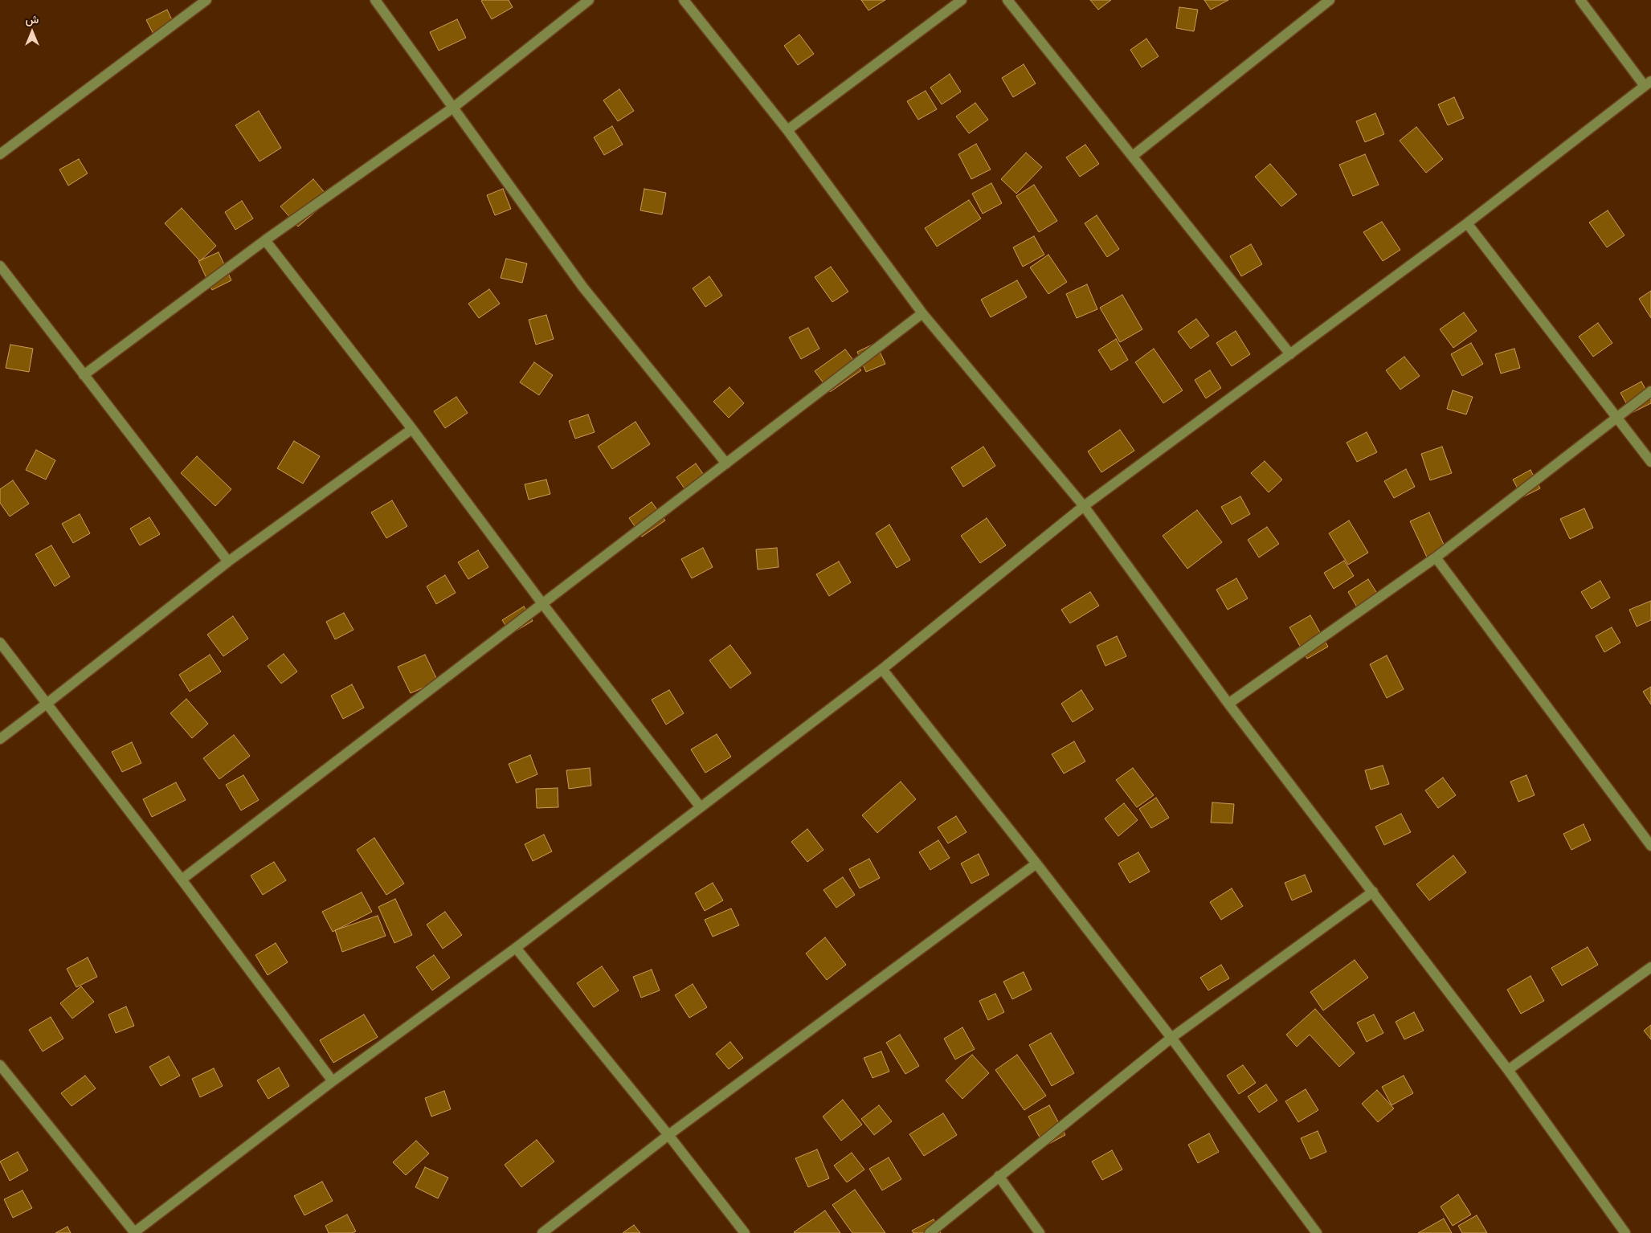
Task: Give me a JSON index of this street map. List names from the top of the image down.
{
  "north": "top"
}
